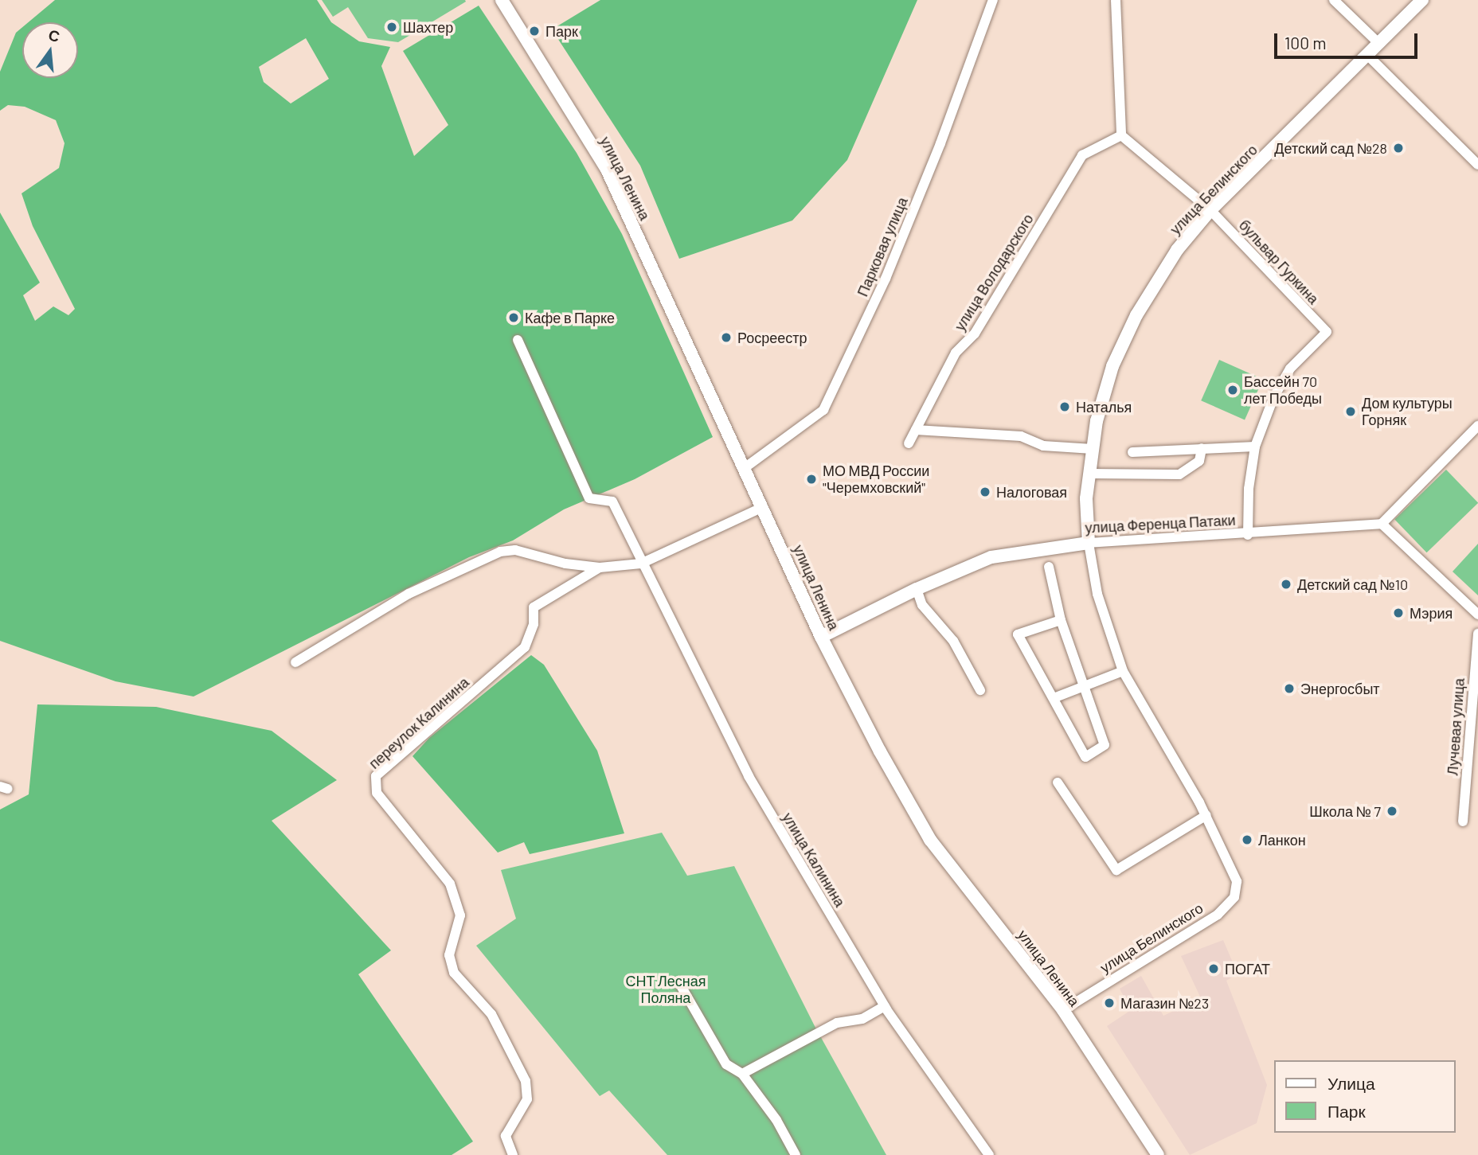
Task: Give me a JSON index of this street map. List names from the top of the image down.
{
  "streets": {
    "main road": ["улица Ленина", "улица Белинского", "улица Ференца Патаки"],
    "street": [
      "Парковая улица",
      "бульвар Гуркина",
      "улица Володарского",
      "переулок Калинина",
      "Лучевая улица",
      "улица Калинина"
    ]
  },
  "crossings": [
    ["улица Ленина", "улица Белинского"],
    ["улица Ленина", "Парковая улица"],
    ["улица Ленина", "улица Ференца Патаки"],
    ["улица Белинского", "бульвар Гуркина"],
    ["улица Белинского", "улица Ференца Патаки"],
    ["бульвар Гуркина", "улица Володарского"]
  ],
  "parks": ["СНТ Лесная Поляна"],
  "places": [
    "Шахтер",
    "Парк",
    "Детский сад №28",
    "Кафе в Парке",
    "Росреестр",
    "Бассейн 70 лет Победы",
    "Наталья",
    "Дом культуры Горняк",
    "МО МВД России \"Черемховский\"",
    "Налоговая",
    "Детский сад №10",
    "Мэрия",
    "Энергосбыт",
    "Школа № 7",
    "Ланкон",
    "ПОГАТ",
    "Магазин №23"
  ],
  "legend": ["Улица", "Парк"],
  "scale_bar": "100 m",
  "north": "top"
}
